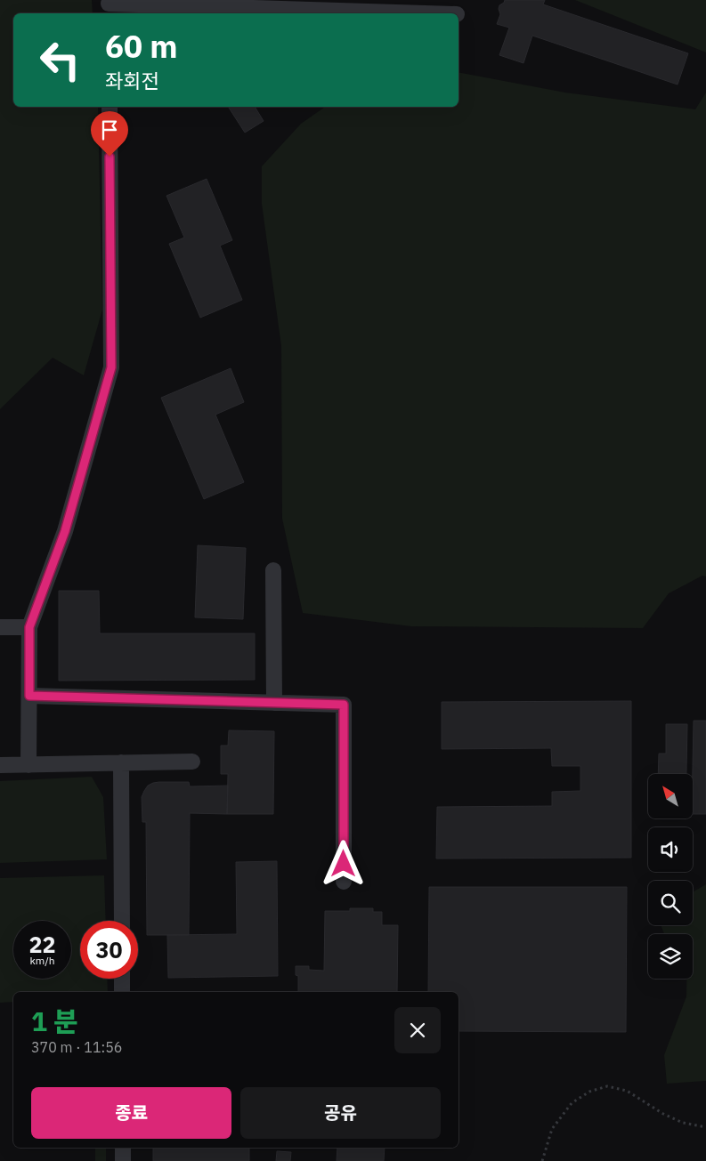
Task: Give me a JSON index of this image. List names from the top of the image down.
{
  "north": "top left",
  "page": {
    "turn": ["60 m", "좌회전"],
    "speed": "22 km/h",
    "limit": "30",
    "heading": ["1 분", "370 m · 11:56"],
    "buttons": ["종료", "공유"]
  }
}
